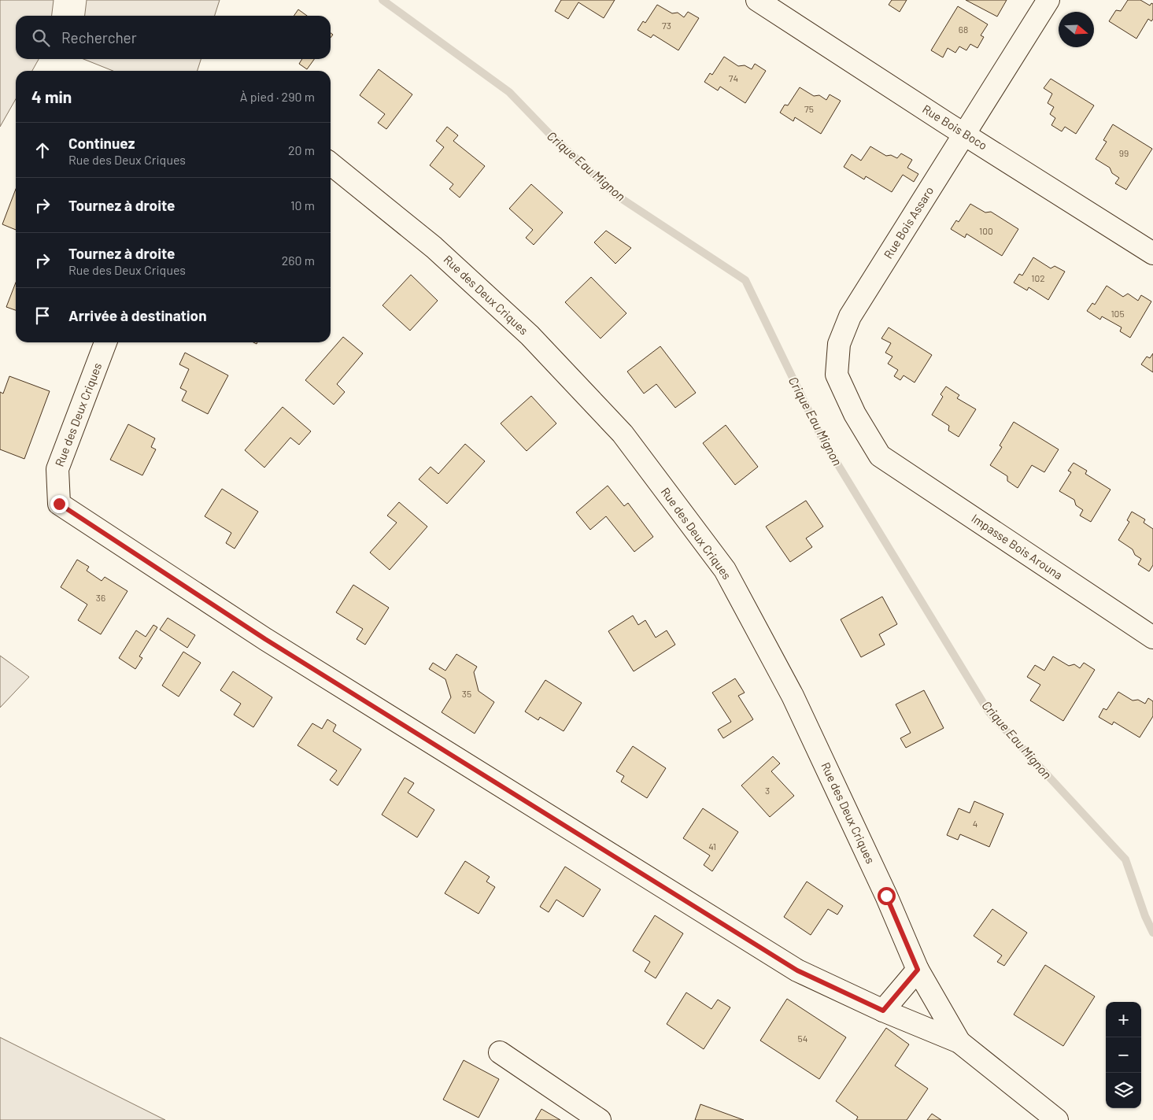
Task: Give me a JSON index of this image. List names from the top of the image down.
{
  "streets": {
    "street": [
      "Rue Bois Boco",
      "Rue Bois Assaro",
      "Rue des Deux Criques",
      "Impasse Bois Arouna"
    ]
  },
  "crossings": [
    ["Rue Bois Boco", "Rue Bois Assaro"],
    ["Rue Bois Assaro", "Impasse Bois Arouna"]
  ],
  "water": ["Crique Eau Mignon"],
  "house_numbers": [
    "73",
    "68",
    "74",
    "75",
    "99",
    "100",
    "102",
    "105",
    "36",
    "35",
    "3",
    "4",
    "41",
    "54"
  ],
  "north": "right",
  "page": {
    "search": "Rechercher",
    "heading": ["4 min", "À pied · 290 m"],
    "list": [
      ["Continuez", "Rue des Deux Criques", "20 m"],
      ["Tournez à droite", "10 m"],
      ["Tournez à droite", "Rue des Deux Criques", "260 m"],
      "Arrivée à destination"
    ],
    "map_buttons": ["+", "−"]
  }
}
